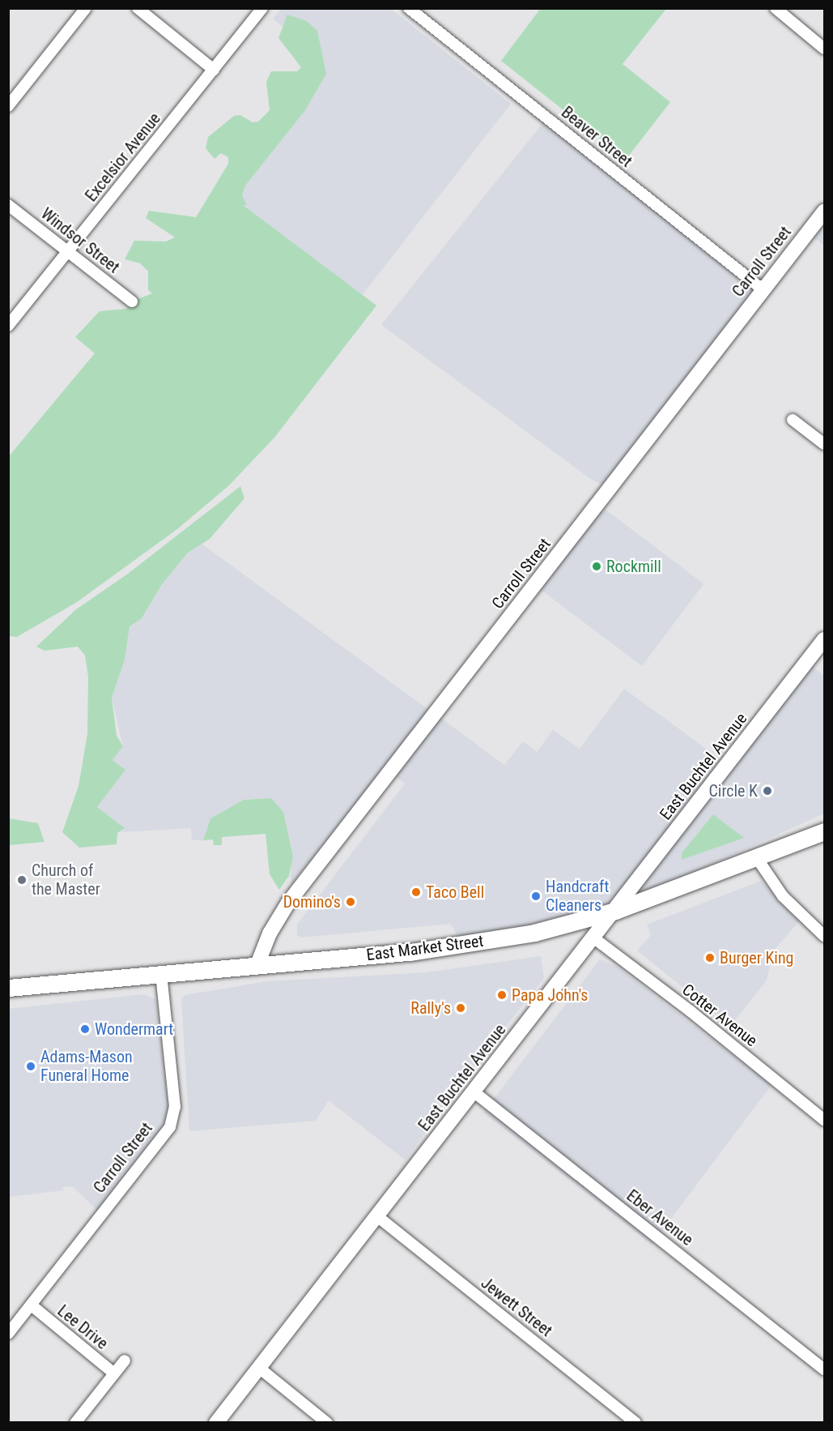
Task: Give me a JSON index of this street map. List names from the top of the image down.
{
  "streets": {
    "main road": ["East Market Street"],
    "street": [
      "Beaver Street",
      "Excelsior Avenue",
      "Windsor Street",
      "Carroll Street",
      "East Buchtel Avenue",
      "Cotter Avenue",
      "Eber Avenue",
      "Jewett Street",
      "Lee Drive"
    ]
  },
  "crossings": [
    ["Beaver Street", "Carroll Street"],
    ["Excelsior Avenue", "Windsor Street"],
    ["Carroll Street", "East Market Street"],
    ["Carroll Street", "Lee Drive"],
    ["East Buchtel Avenue", "East Market Street"],
    ["East Buchtel Avenue", "Cotter Avenue"],
    ["East Buchtel Avenue", "Eber Avenue"],
    ["East Buchtel Avenue", "Jewett Street"]
  ],
  "places": [
    "Rockmill",
    "Circle K",
    "Church of the Master",
    "Taco Bell",
    "Handcraft Cleaners",
    "Domino's",
    "Burger King",
    "Papa John's",
    "Rally's",
    "Wondermart",
    "Adams-Mason Funeral Home"
  ]
}
